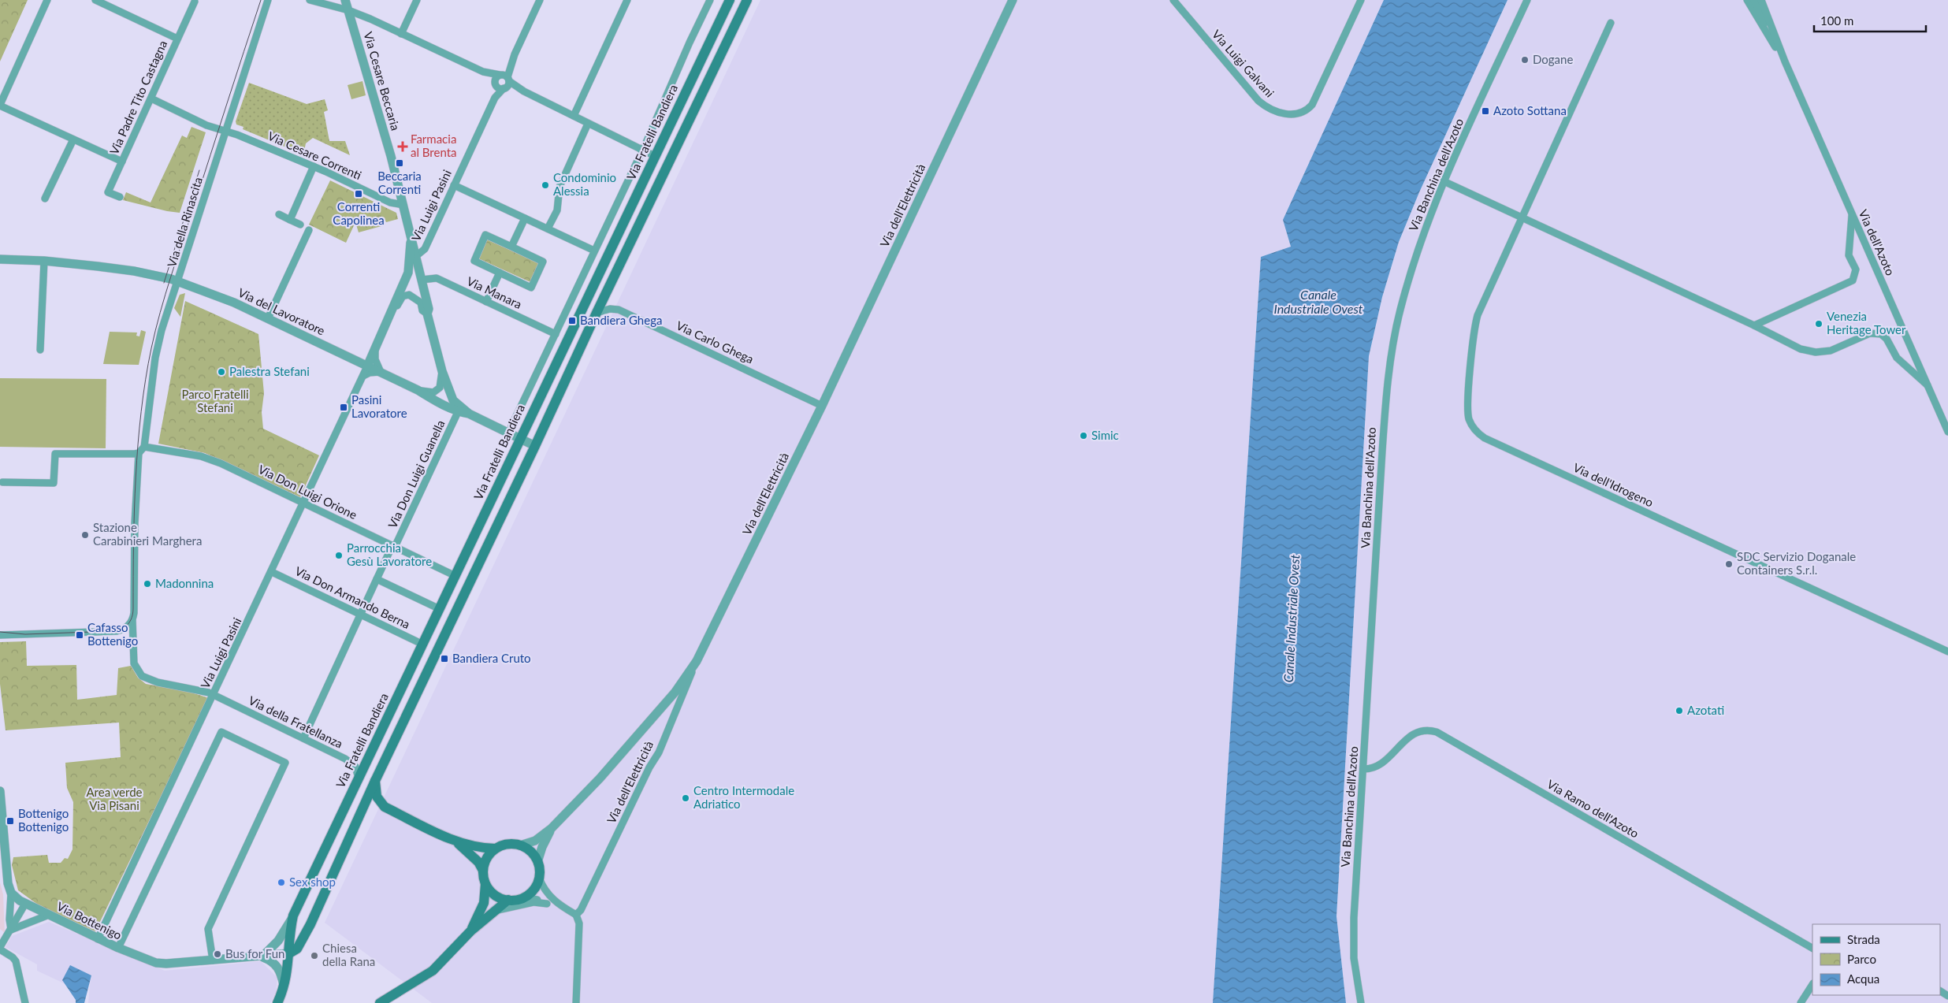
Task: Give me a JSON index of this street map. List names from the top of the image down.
{
  "streets": {
    "main road": ["Via Fratelli Bandiera"],
    "street": [
      "Via Luigi Galvani",
      "Via Cesare Beccaria",
      "Via Padre Tito Castagna",
      "Via Cesare Correnti",
      "Via Banchina dell'Azoto",
      "Via Luigi Pasini",
      "Via dell'Elettricità",
      "Via della Rinascita",
      "Via dell'Azoto",
      "Via Manara",
      "Via del Lavoratore",
      "Via Carlo Ghega",
      "Via Don Luigi Guanella",
      "Via dell'Idrogeno",
      "Via Don Luigi Orione",
      "Via Don Armando Berna",
      "Via della Fratellanza",
      "Via Ramo dell'Azoto",
      "Via Bottenigo"
    ]
  },
  "crossings": [
    ["Via Cesare Beccaria", "Via Cesare Correnti"],
    ["Via Cesare Beccaria", "Via Luigi Pasini"],
    ["Via Cesare Beccaria", "Via Manara"],
    ["Via Cesare Beccaria", "Via del Lavoratore"],
    ["Via Padre Tito Castagna", "Via Cesare Correnti"],
    ["Via Fratelli Bandiera", "Via Manara"],
    ["Via Fratelli Bandiera", "Via del Lavoratore"],
    ["Via Fratelli Bandiera", "Via Don Luigi Orione"],
    ["Via Fratelli Bandiera", "Via Don Armando Berna"],
    ["Via Fratelli Bandiera", "Via della Fratellanza"],
    ["Via Fratelli Bandiera", "Via Bottenigo"],
    ["Via Cesare Correnti", "Via della Rinascita"],
    ["Via Banchina dell'Azoto", "Via Ramo dell'Azoto"],
    ["Via Luigi Pasini", "Via del Lavoratore"],
    ["Via Luigi Pasini", "Via Don Luigi Orione"],
    ["Via Luigi Pasini", "Via Don Armando Berna"],
    ["Via Luigi Pasini", "Via della Fratellanza"],
    ["Via Luigi Pasini", "Via Bottenigo"],
    ["Via dell'Elettricità", "Via Carlo Ghega"],
    ["Via della Rinascita", "Via del Lavoratore"],
    ["Via della Rinascita", "Via Don Luigi Orione"],
    ["Via del Lavoratore", "Via Don Luigi Guanella"],
    ["Via Don Luigi Guanella", "Via Don Luigi Orione"],
    ["Via Don Luigi Guanella", "Via Don Armando Berna"],
    ["Via Don Luigi Guanella", "Via della Fratellanza"]
  ],
  "water": ["Canale Industriale Ovest"],
  "parks": ["Parco Fratelli Stefani", "Area verde Via Pisani"],
  "places": {
    "other": [
      "Dogane",
      "Condominio Alessia",
      "Venezia Heritage Tower",
      "Palestra Stefani",
      "Simic",
      "Stazione Carabinieri Marghera",
      "Parrocchia Gesù Lavoratore",
      "SDC Servizio Doganale Containers S.r.l.",
      "Madonnina",
      "Azotati",
      "Centro Intermodale Adriatico",
      "Sex shop",
      "Bus for Fun",
      "Chiesa della Rana"
    ],
    "transit": [
      "Azoto Sottana",
      "Beccaria Correnti",
      "Correnti Capolinea",
      "Bandiera Ghega",
      "Pasini Lavoratore",
      "Cafasso Bottenigo",
      "Bandiera Cruto",
      "Bottenigo Bottenigo"
    ],
    "health": ["Farmacia al Brenta"]
  },
  "legend": ["Strada", "Parco", "Acqua"],
  "scale_bar": "100 m"
}
